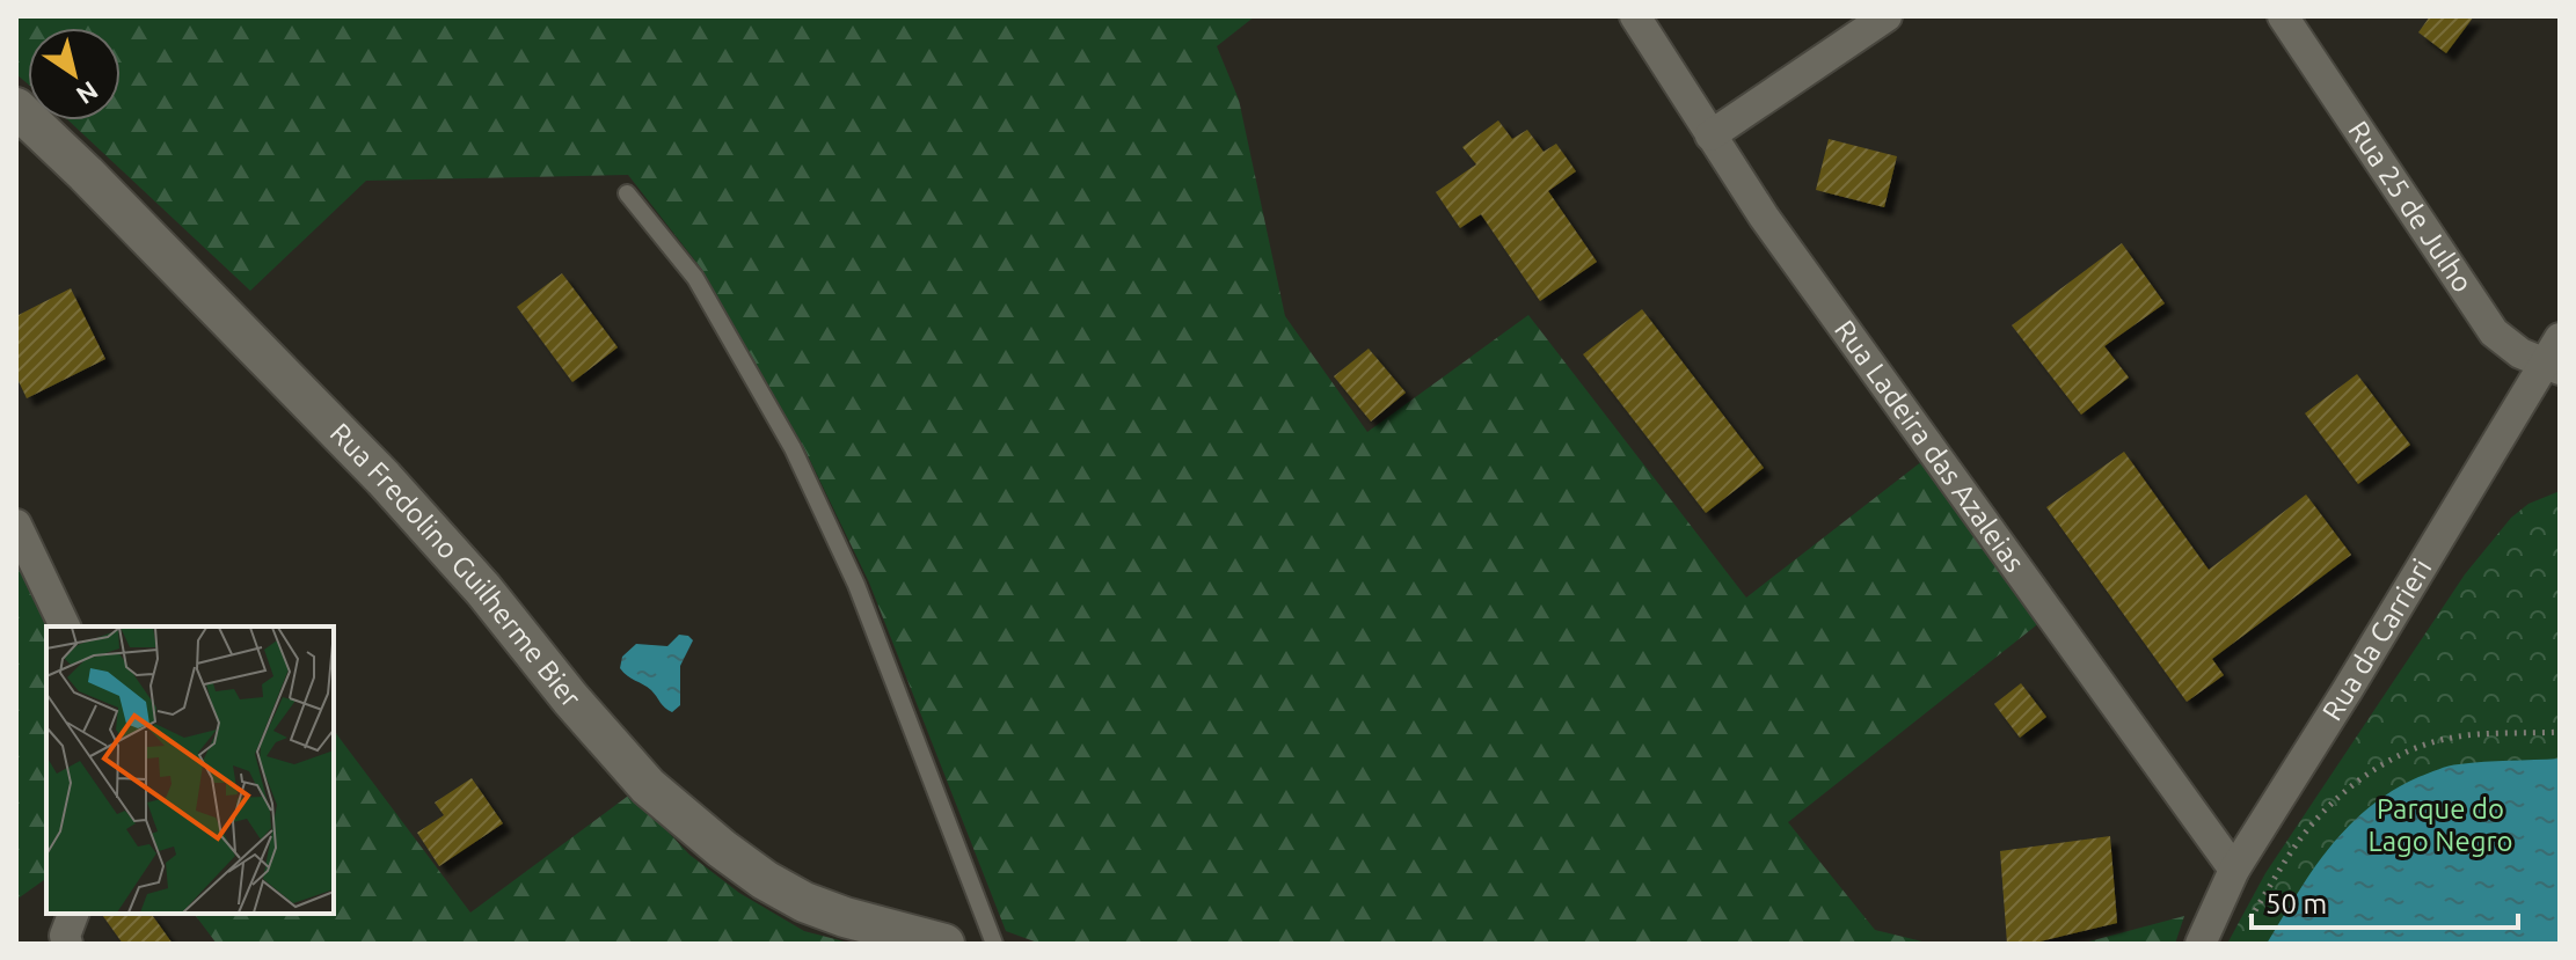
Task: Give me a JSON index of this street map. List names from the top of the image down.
{
  "streets": {
    "street": [
      "Rua 25 de Julho",
      "Rua Ladeira das Azaleias",
      "Rua Fredolino Guilherme Bier",
      "Rua da Carrieri"
    ]
  },
  "crossings": [
    ["Rua 25 de Julho", "Rua da Carrieri"],
    ["Rua Ladeira das Azaleias", "Rua da Carrieri"]
  ],
  "parks": ["Parque do Lago Negro"],
  "scale_bar": "50 m",
  "north": "bottom right"
}
